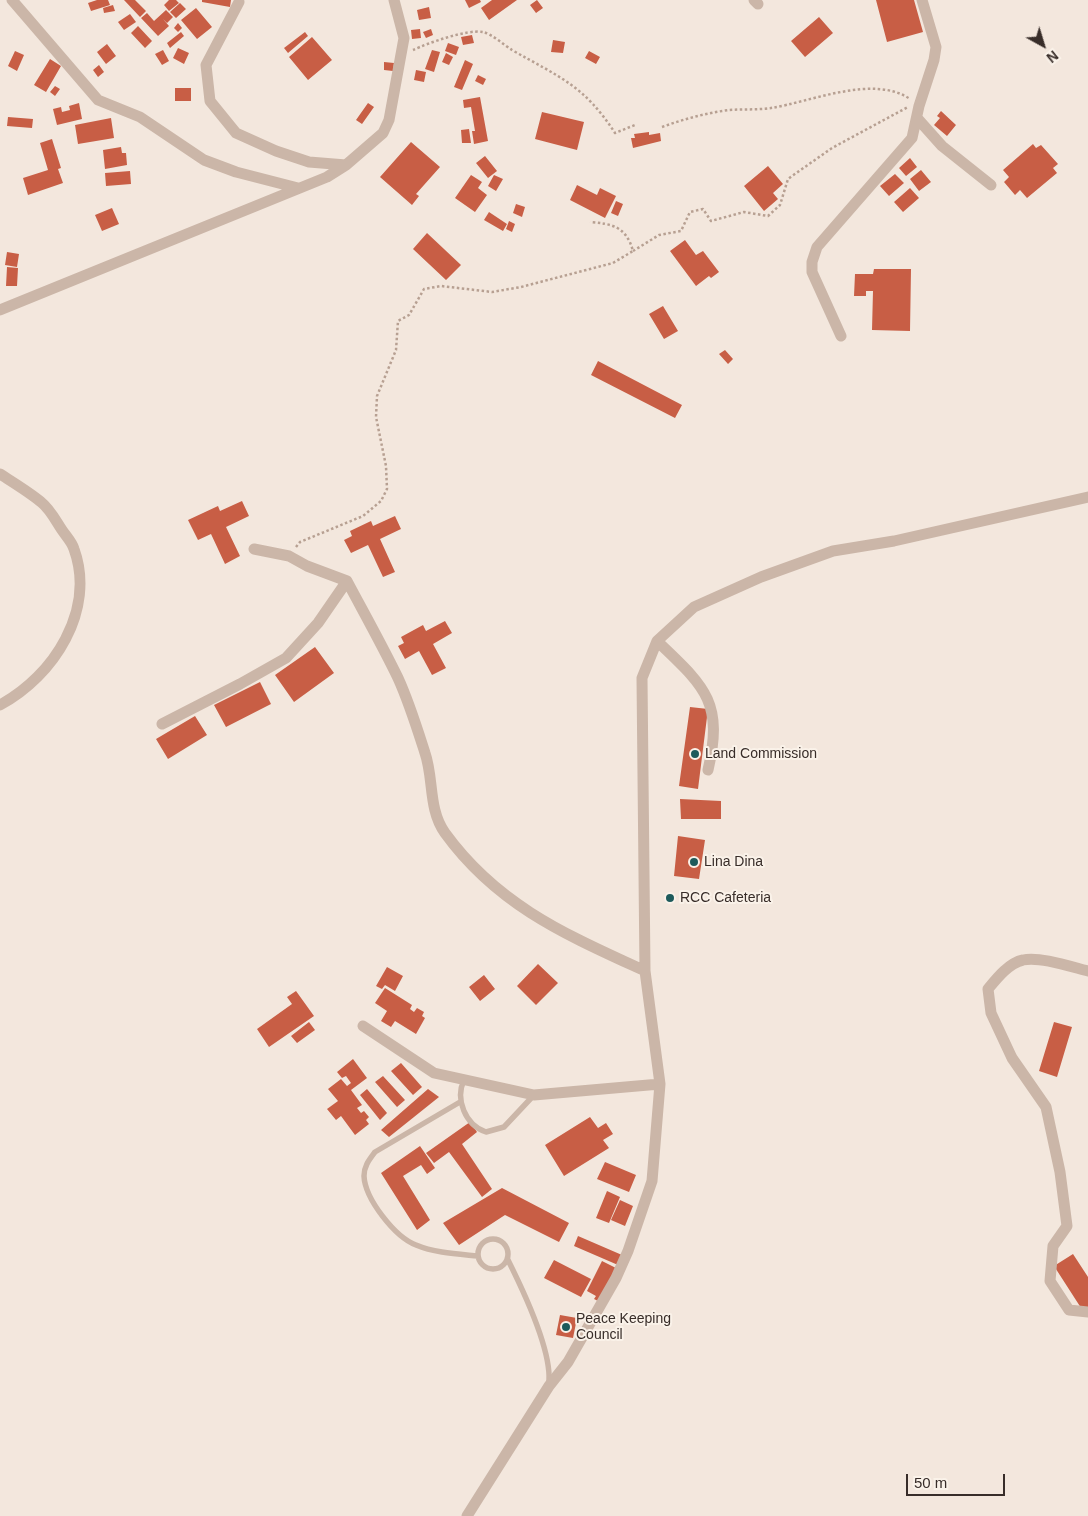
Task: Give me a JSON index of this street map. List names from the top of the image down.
{
  "places": [
    "Land Commission",
    "Lina Dina",
    "RCC Cafeteria",
    "Peace Keeping Council"
  ],
  "scale_bar": "50 m",
  "north": "bottom right"
}
